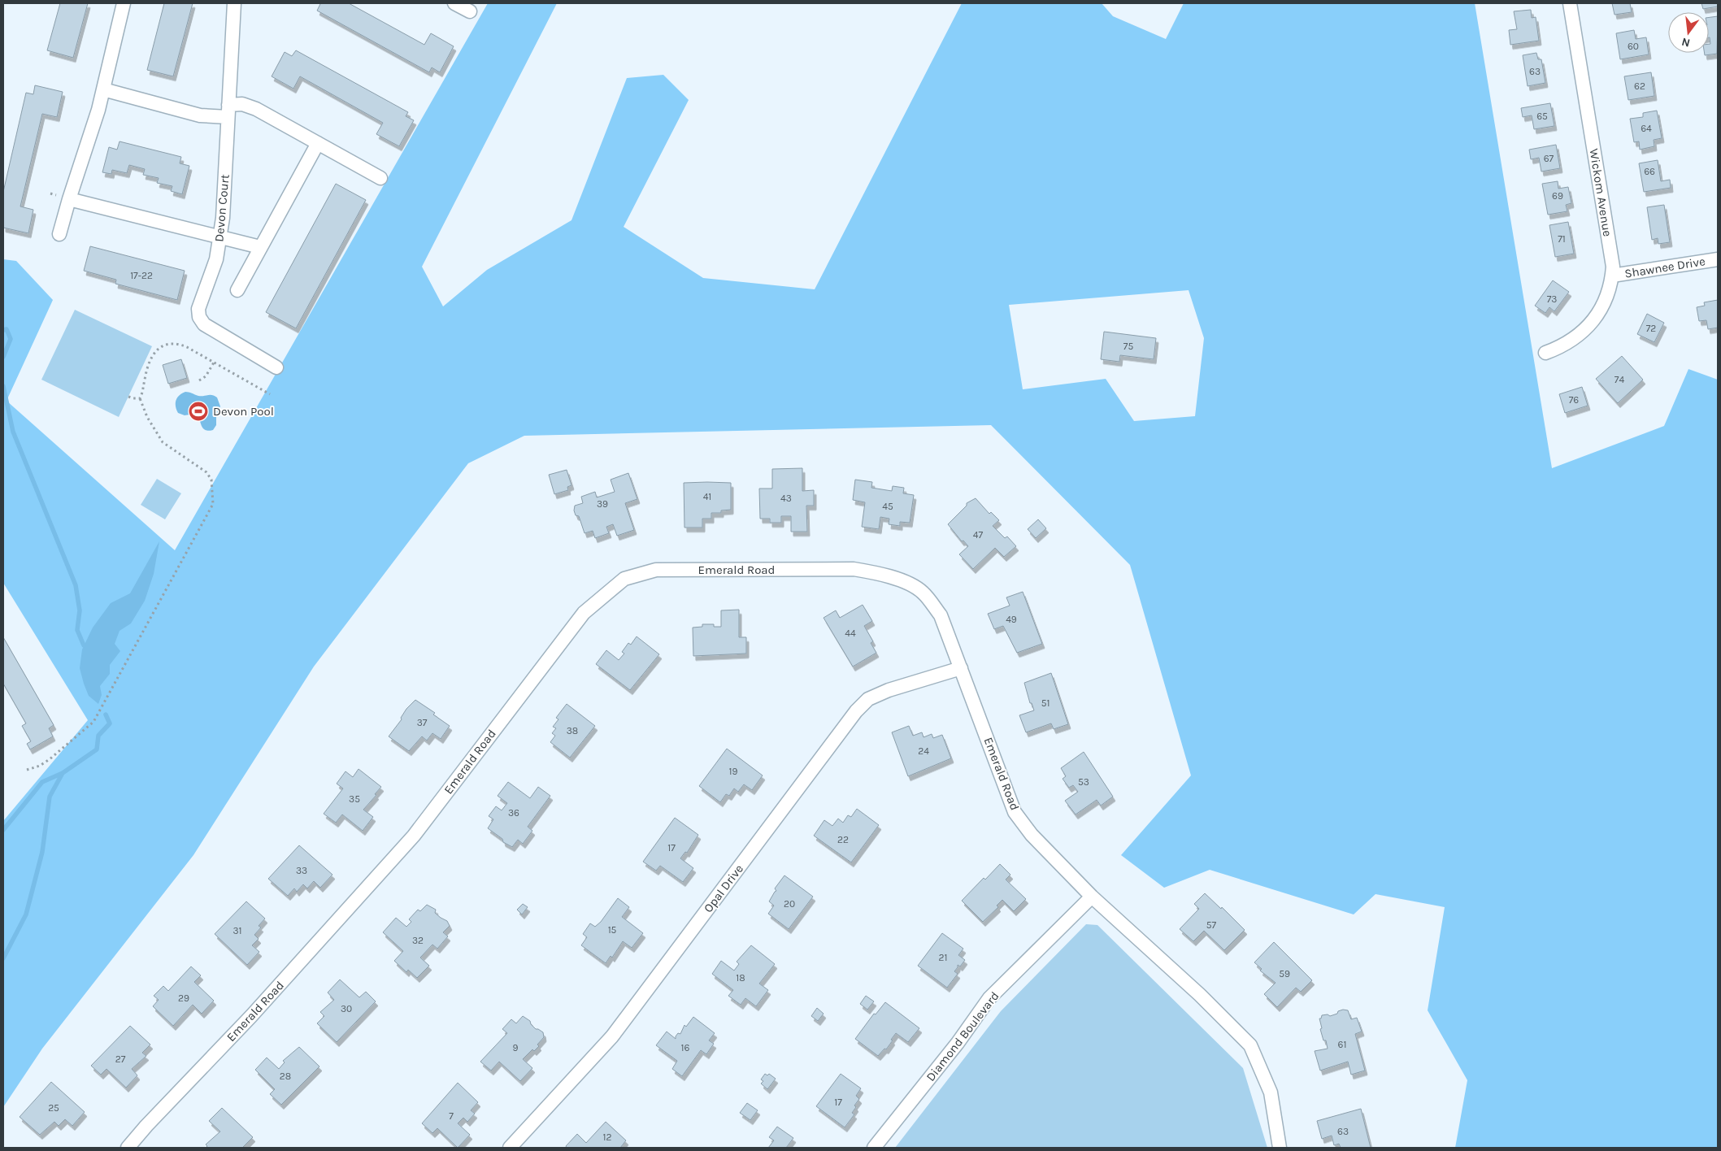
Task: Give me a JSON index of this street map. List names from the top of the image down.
{
  "streets": {
    "street": [
      "Wickom Avenue",
      "Devon Court",
      "Shawnee Drive",
      "Emerald Road",
      "Opal Drive",
      "Diamond Boulevard"
    ]
  },
  "crossings": [
    ["Wickom Avenue", "Shawnee Drive"],
    ["Emerald Road", "Opal Drive"],
    ["Emerald Road", "Diamond Boulevard"]
  ],
  "places": {
    "sports": ["Devon Pool"]
  },
  "house_numbers": [
    "60",
    "63",
    "62",
    "65",
    "64",
    "67",
    "66",
    "69",
    "71",
    "17-22",
    "73",
    "72",
    "75",
    "74",
    "76",
    "41",
    "43",
    "39",
    "45",
    "47",
    "49",
    "44",
    "51",
    "37",
    "38",
    "24",
    "19",
    "53",
    "35",
    "36",
    "22",
    "17",
    "33",
    "20",
    "57",
    "15",
    "31",
    "32",
    "21",
    "59",
    "18",
    "29",
    "30",
    "61",
    "9",
    "16",
    "27",
    "28",
    "17",
    "25",
    "7",
    "63",
    "12"
  ],
  "north": "bottom"
}
